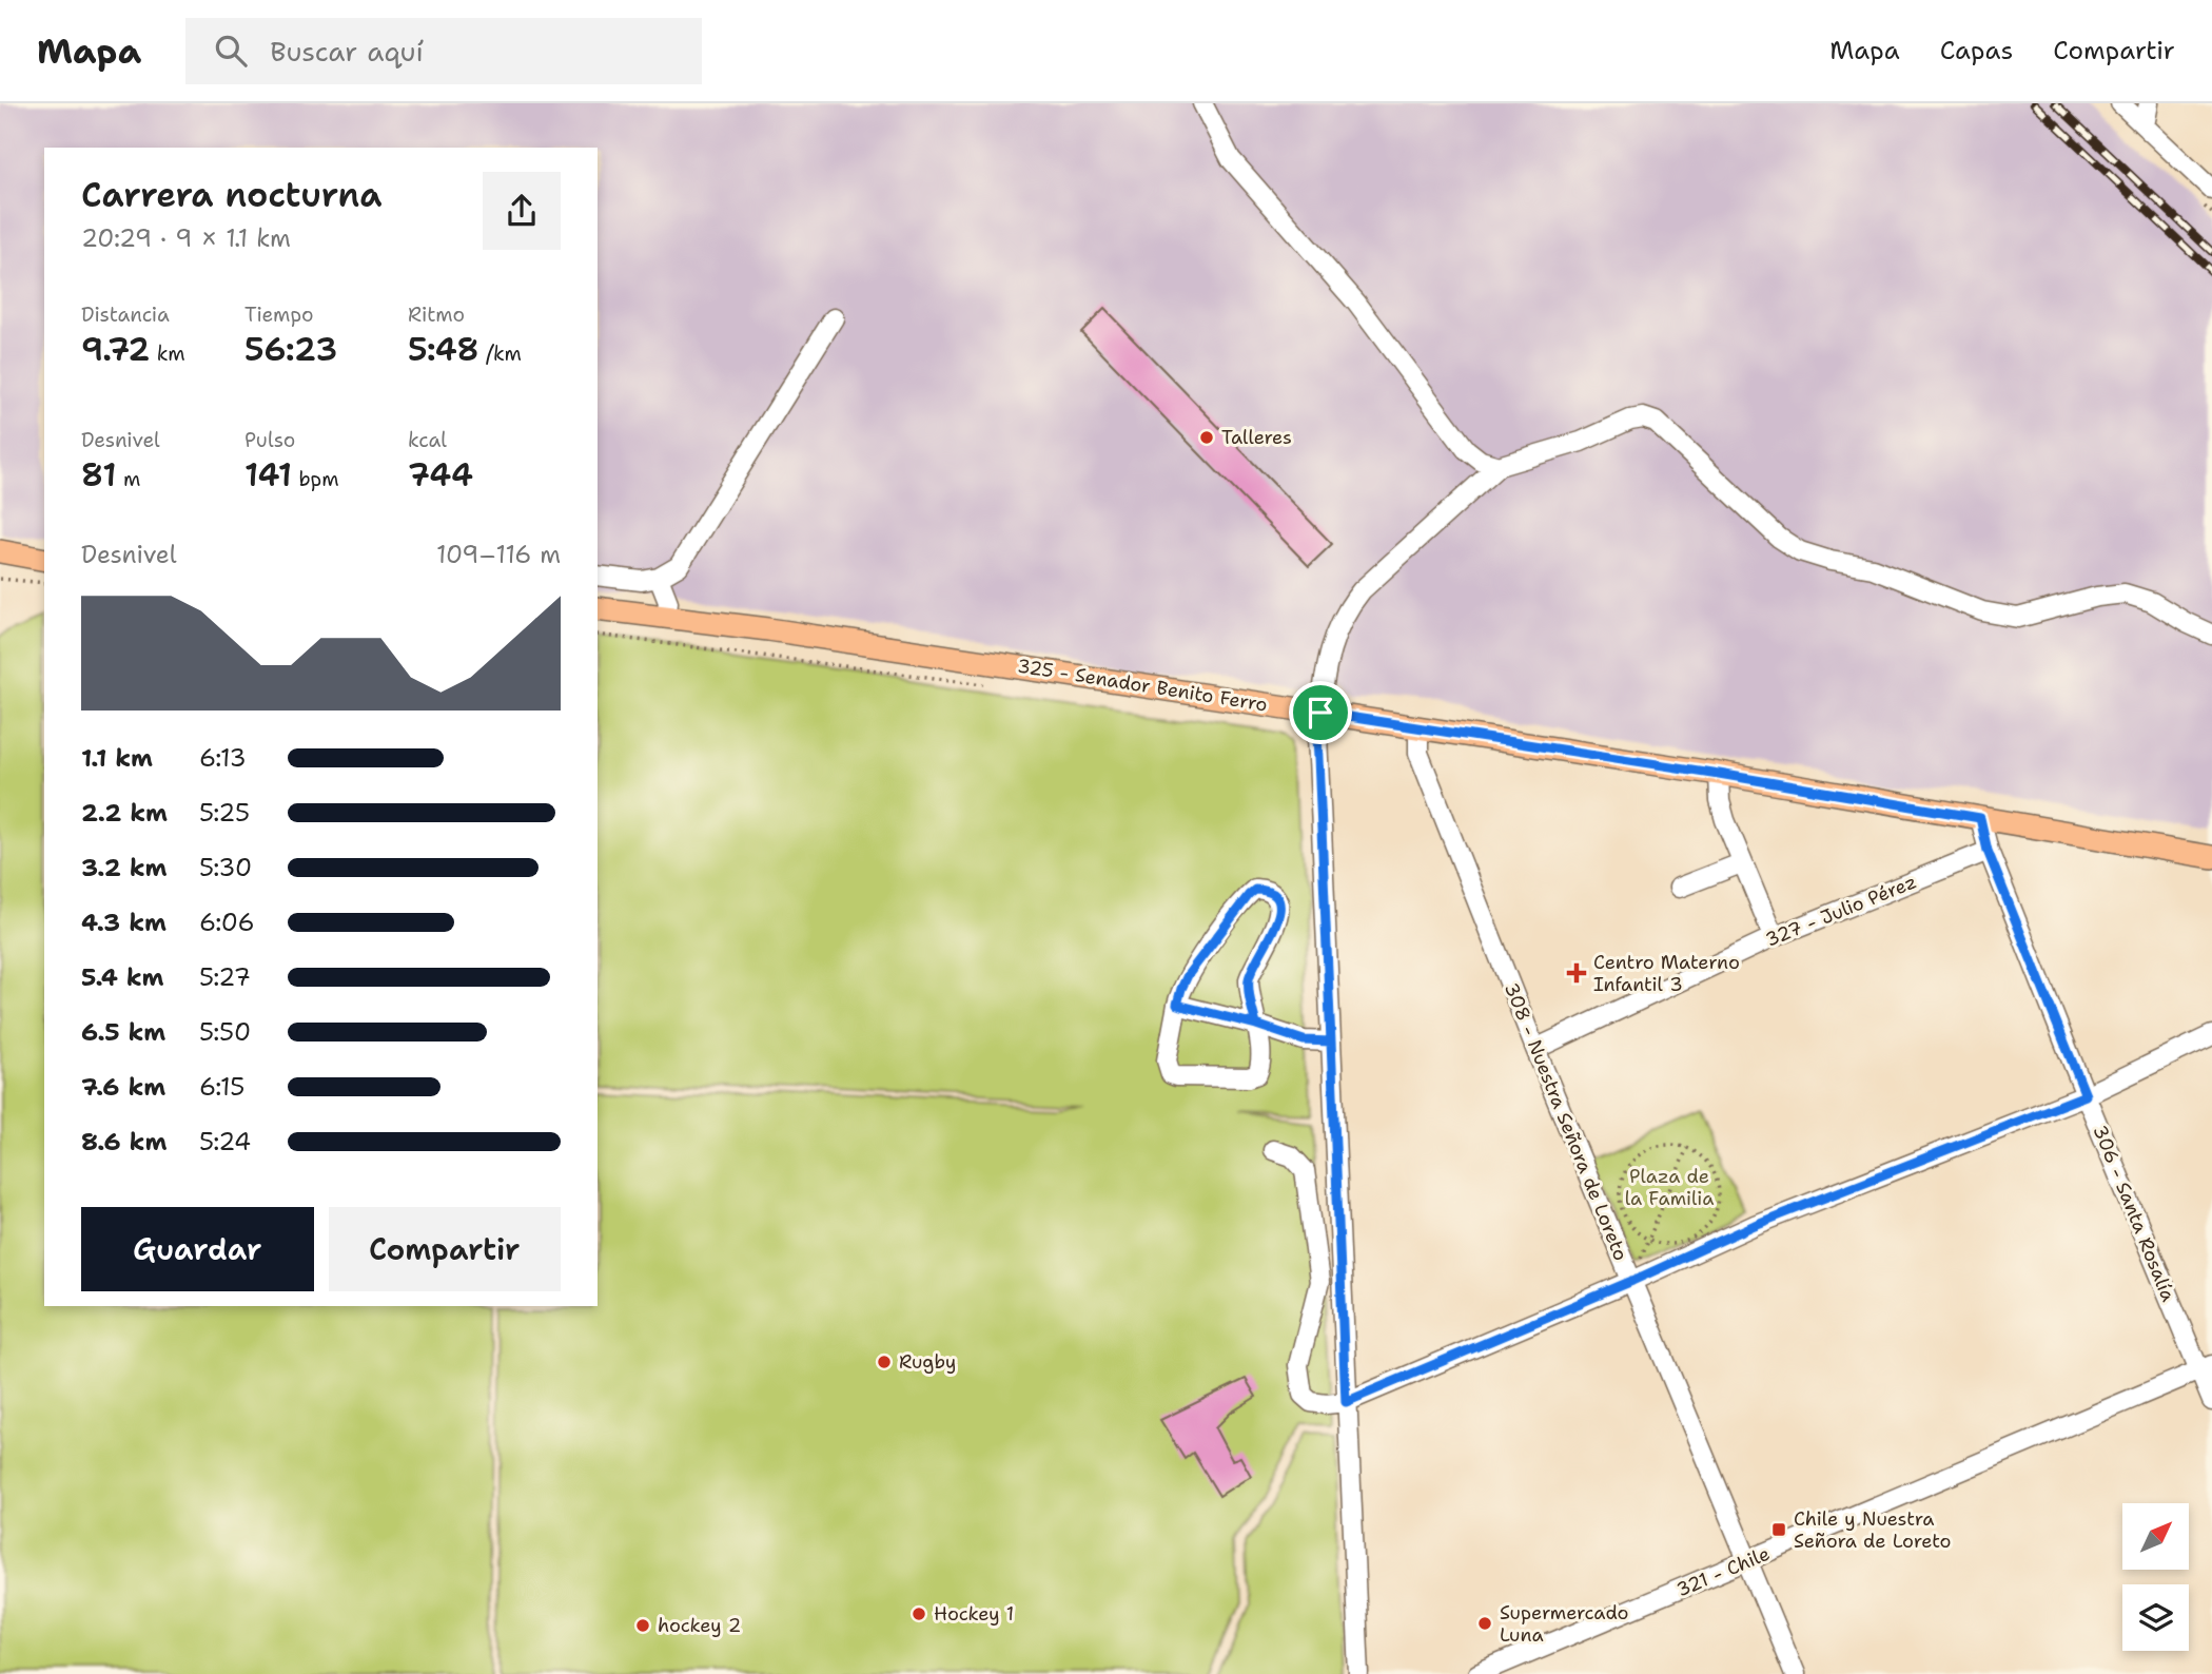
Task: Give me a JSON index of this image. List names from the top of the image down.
{
  "streets": {
    "main road": ["325 - Senador Benito Ferro"],
    "street": [
      "327 - Julio Pérez",
      "308 - Nuestra Señora de Loreto",
      "306 - Santa Rosalía",
      "321 - Chile"
    ]
  },
  "crossings": [
    ["325 - Senador Benito Ferro", "308 - Nuestra Señora de Loreto"],
    ["325 - Senador Benito Ferro", "306 - Santa Rosalía"],
    ["327 - Julio Pérez", "308 - Nuestra Señora de Loreto"],
    ["327 - Julio Pérez", "306 - Santa Rosalía"],
    ["308 - Nuestra Señora de Loreto", "321 - Chile"],
    ["306 - Santa Rosalía", "321 - Chile"]
  ],
  "parks": ["Plaza de la Familia"],
  "places": {
    "other": [
      "Talleres",
      "Rugby",
      "Hockey 1",
      "Supermercado Luna",
      "hockey 2"
    ],
    "health": ["Centro Materno Infantil 3"],
    "transit": ["Chile y Nuestra Señora de Loreto"]
  },
  "north": "top right",
  "page": {
    "header": "Mapa",
    "search": "Buscar aquí",
    "nav": ["Mapa", "Capas", "Compartir"],
    "heading": ["Carrera nocturna", "20:29 · 9 × 1.1 km"],
    "stats": [
      ["Distancia", "9.72 km"],
      ["Tiempo", "56:23"],
      ["Ritmo", "5:48 /km"],
      ["Desnivel", "81 m"],
      ["Pulso", "141 bpm"],
      ["kcal", "744"]
    ],
    "chart": ["Desnivel", "109–116 m"],
    "list": [
      {
        "name": "1.1 km",
        "note": "6:13"
      },
      {
        "name": "2.2 km",
        "note": "5:25"
      },
      {
        "name": "3.2 km",
        "note": "5:30"
      },
      {
        "name": "4.3 km",
        "note": "6:06"
      },
      {
        "name": "5.4 km",
        "note": "5:27"
      },
      {
        "name": "6.5 km",
        "note": "5:50"
      },
      {
        "name": "7.6 km",
        "note": "6:15"
      },
      {
        "name": "8.6 km",
        "note": "5:24"
      }
    ],
    "buttons": ["Guardar", "Compartir"]
  }
}
